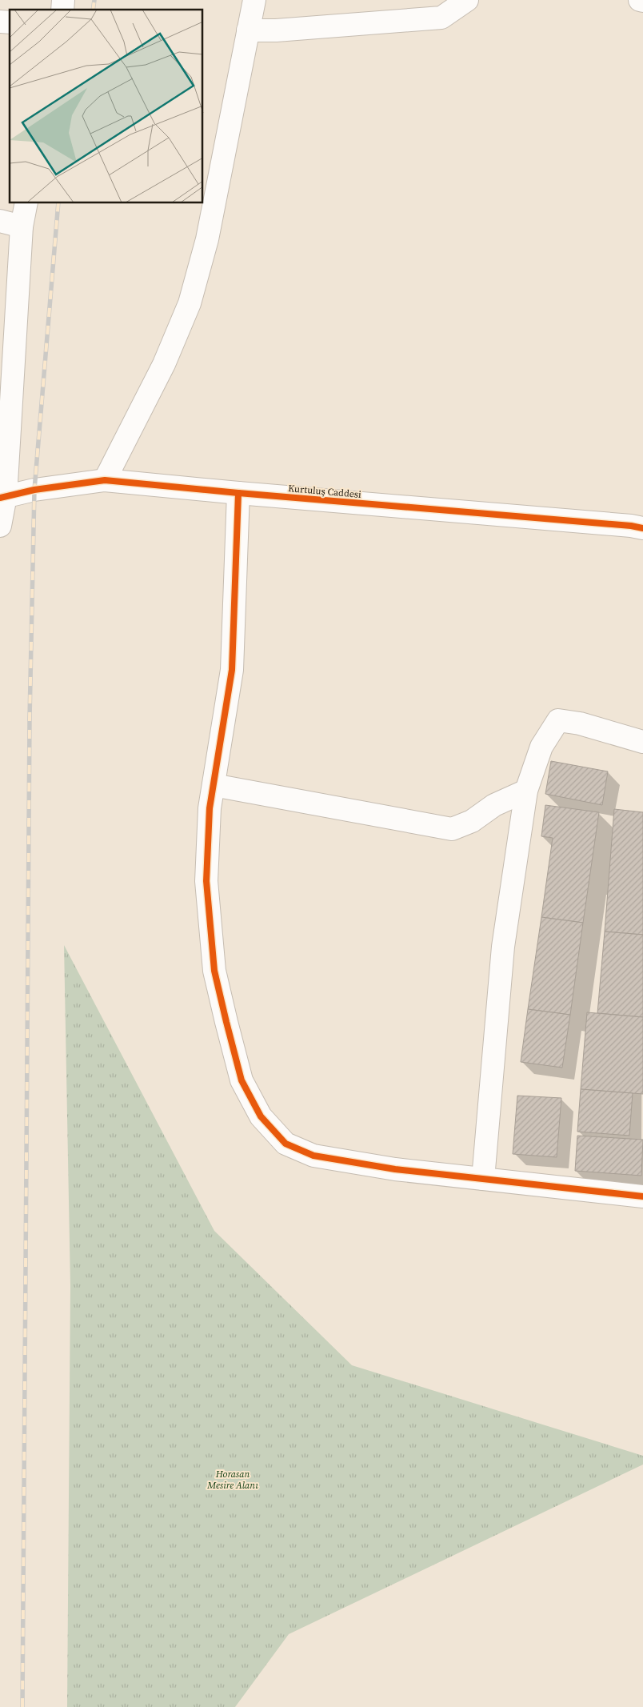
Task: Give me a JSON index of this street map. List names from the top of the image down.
{
  "streets": {
    "street": ["Kurtuluş Caddesi"]
  },
  "parks": ["Horasan Mesire Alanı"]
}
